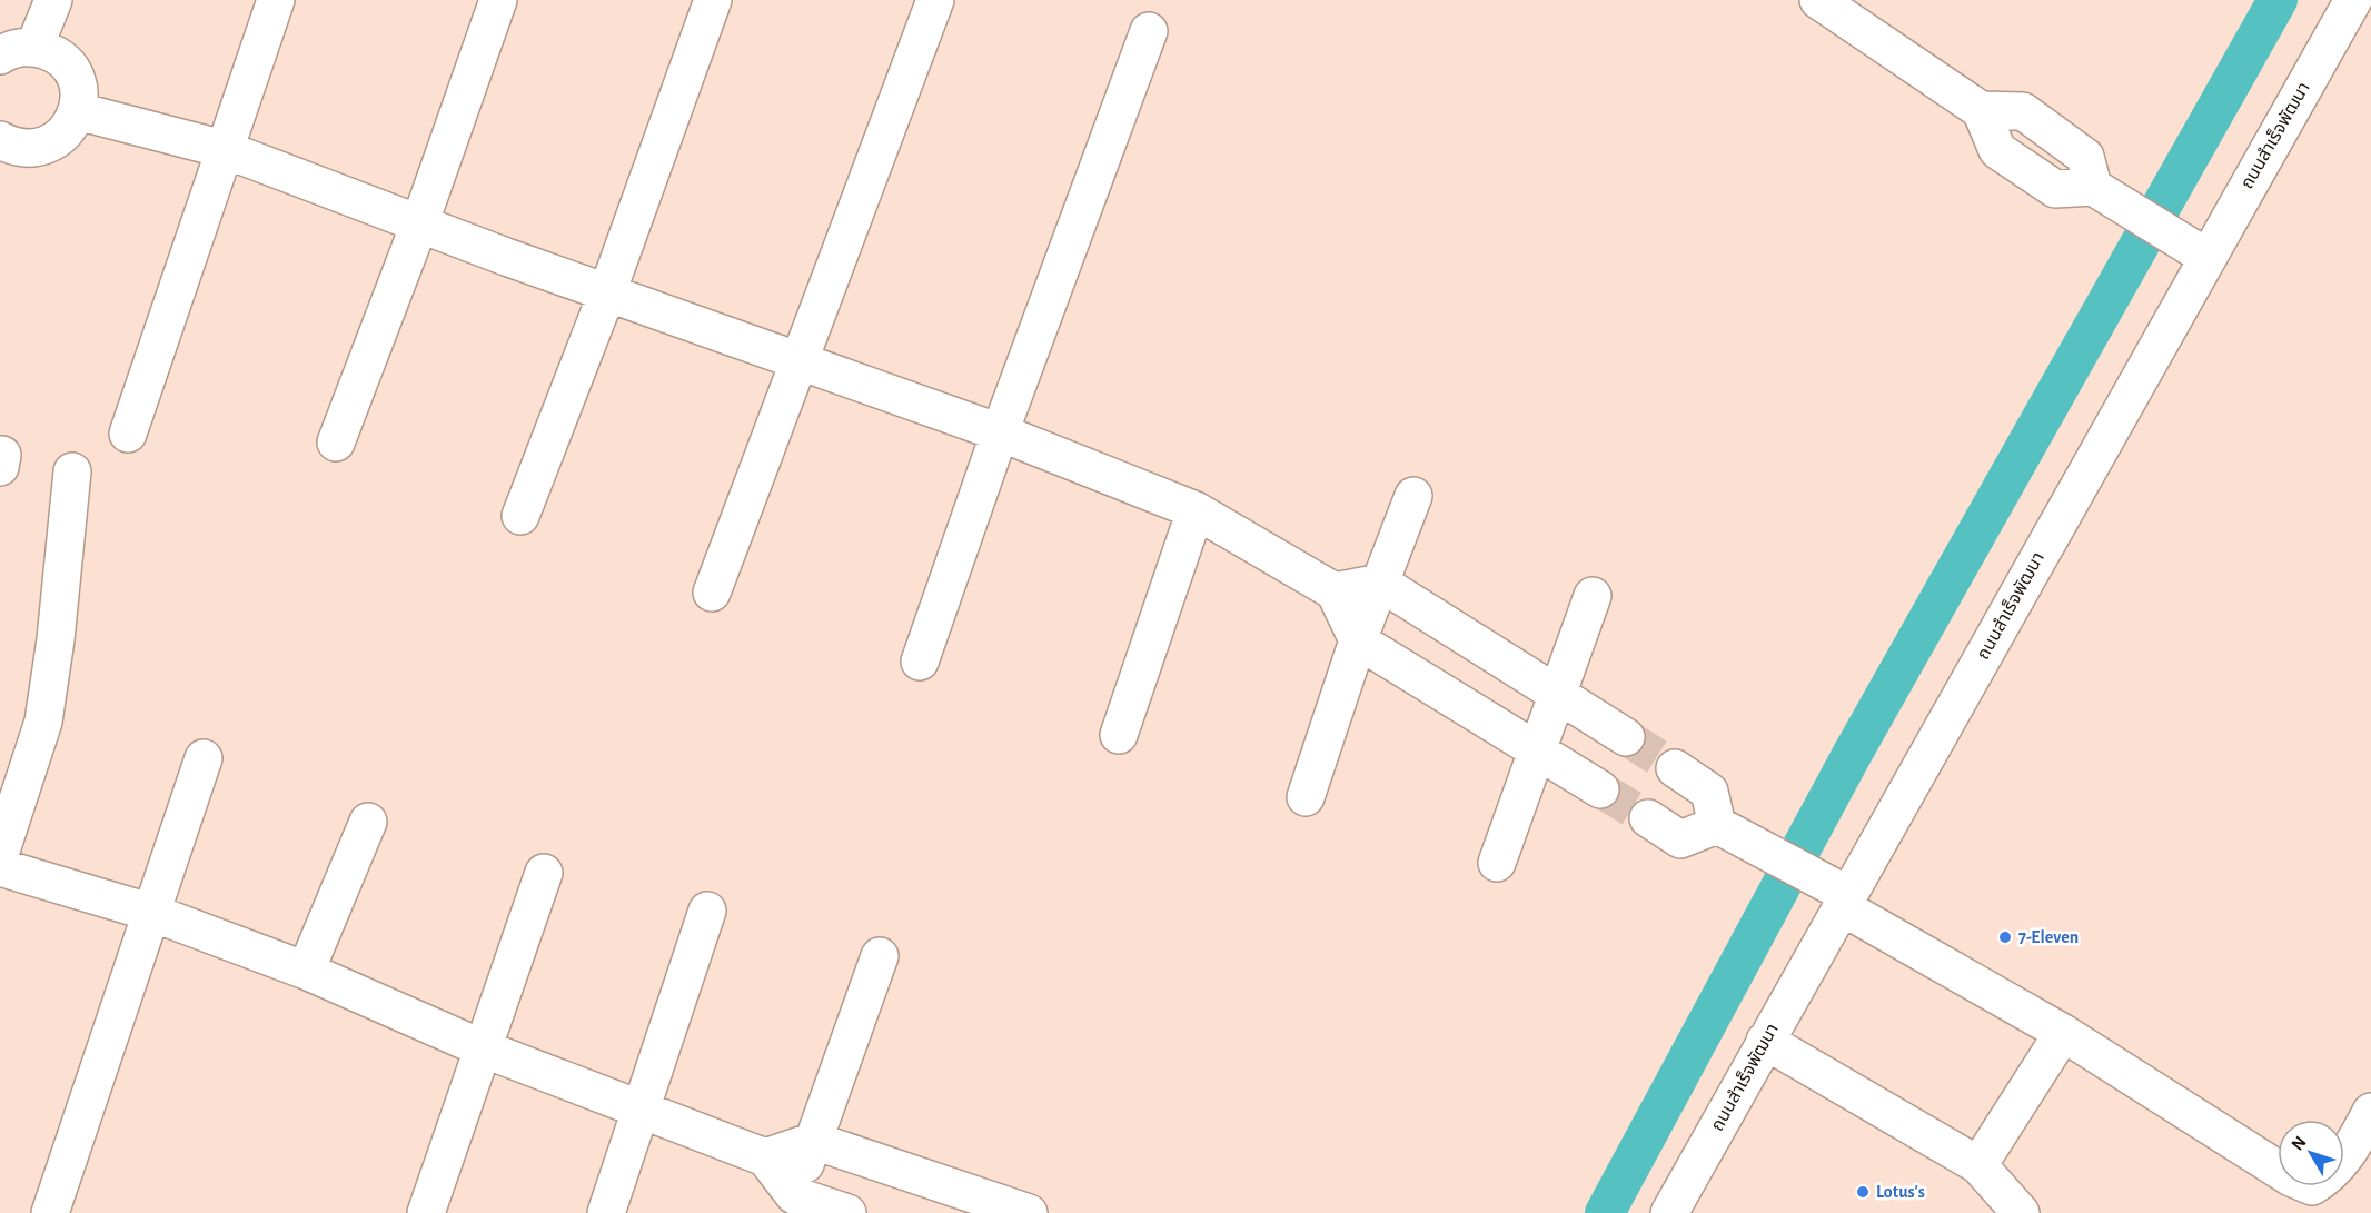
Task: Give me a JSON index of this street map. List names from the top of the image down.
{
  "streets": {
    "street": ["ถนนสำเร็จพัฒนา"]
  },
  "places": ["7-Eleven", "Lotus's"],
  "north": "top left"
}
